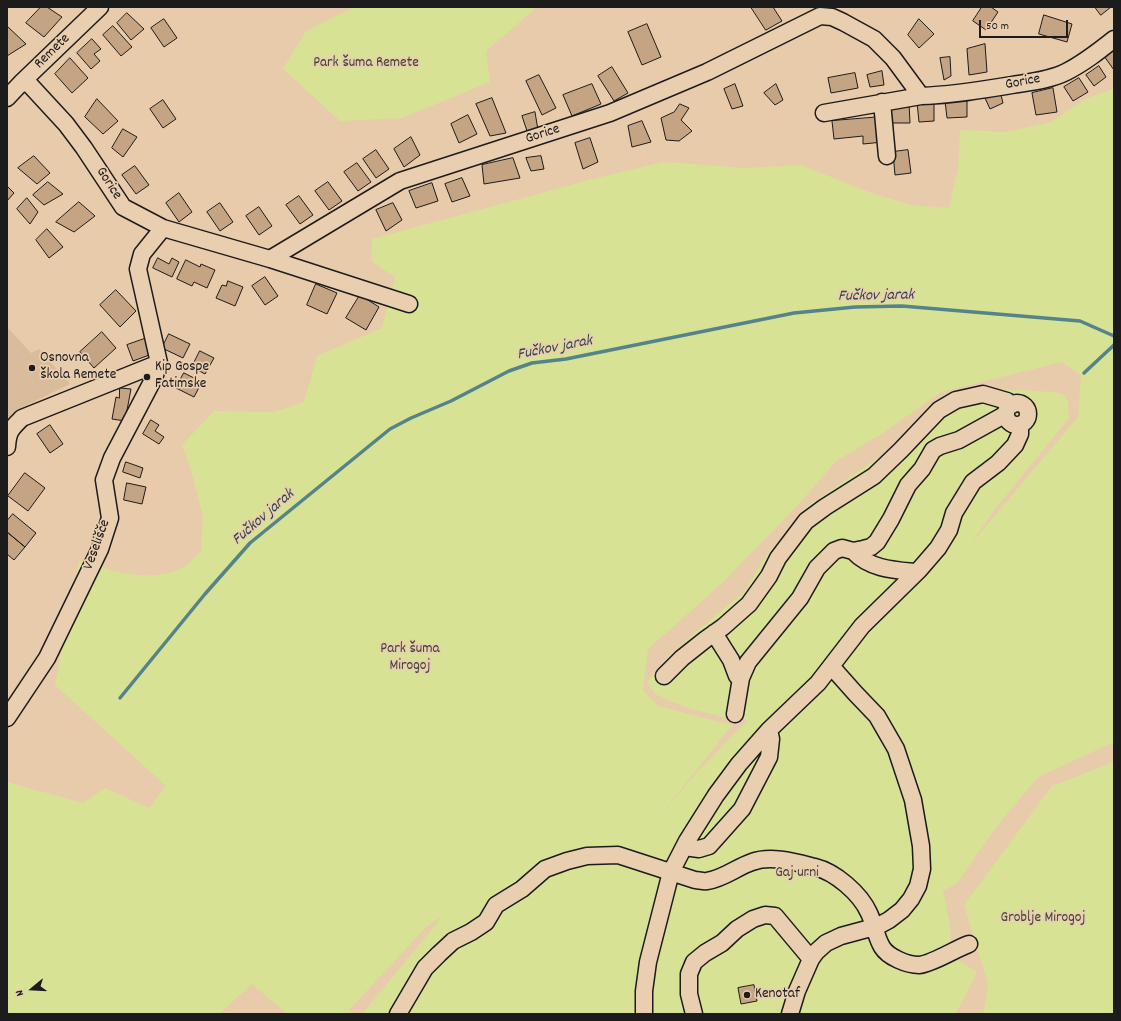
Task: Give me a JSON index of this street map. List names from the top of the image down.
{
  "streets": {
    "street": ["Remete", "Gorice", "Veselišče"]
  },
  "crossings": [
    ["Remete", "Gorice"]
  ],
  "water": ["Fučkov jarak"],
  "parks": [
    "Park šuma Remete",
    "Park šuma Mirogoj",
    "Gaj urni",
    "Groblje Mirogoj"
  ],
  "places": ["Osnovna škola Remete", "Kip Gospe Fatimske", "Kenotaf"],
  "scale_bar": "50 m",
  "north": "left"
}
